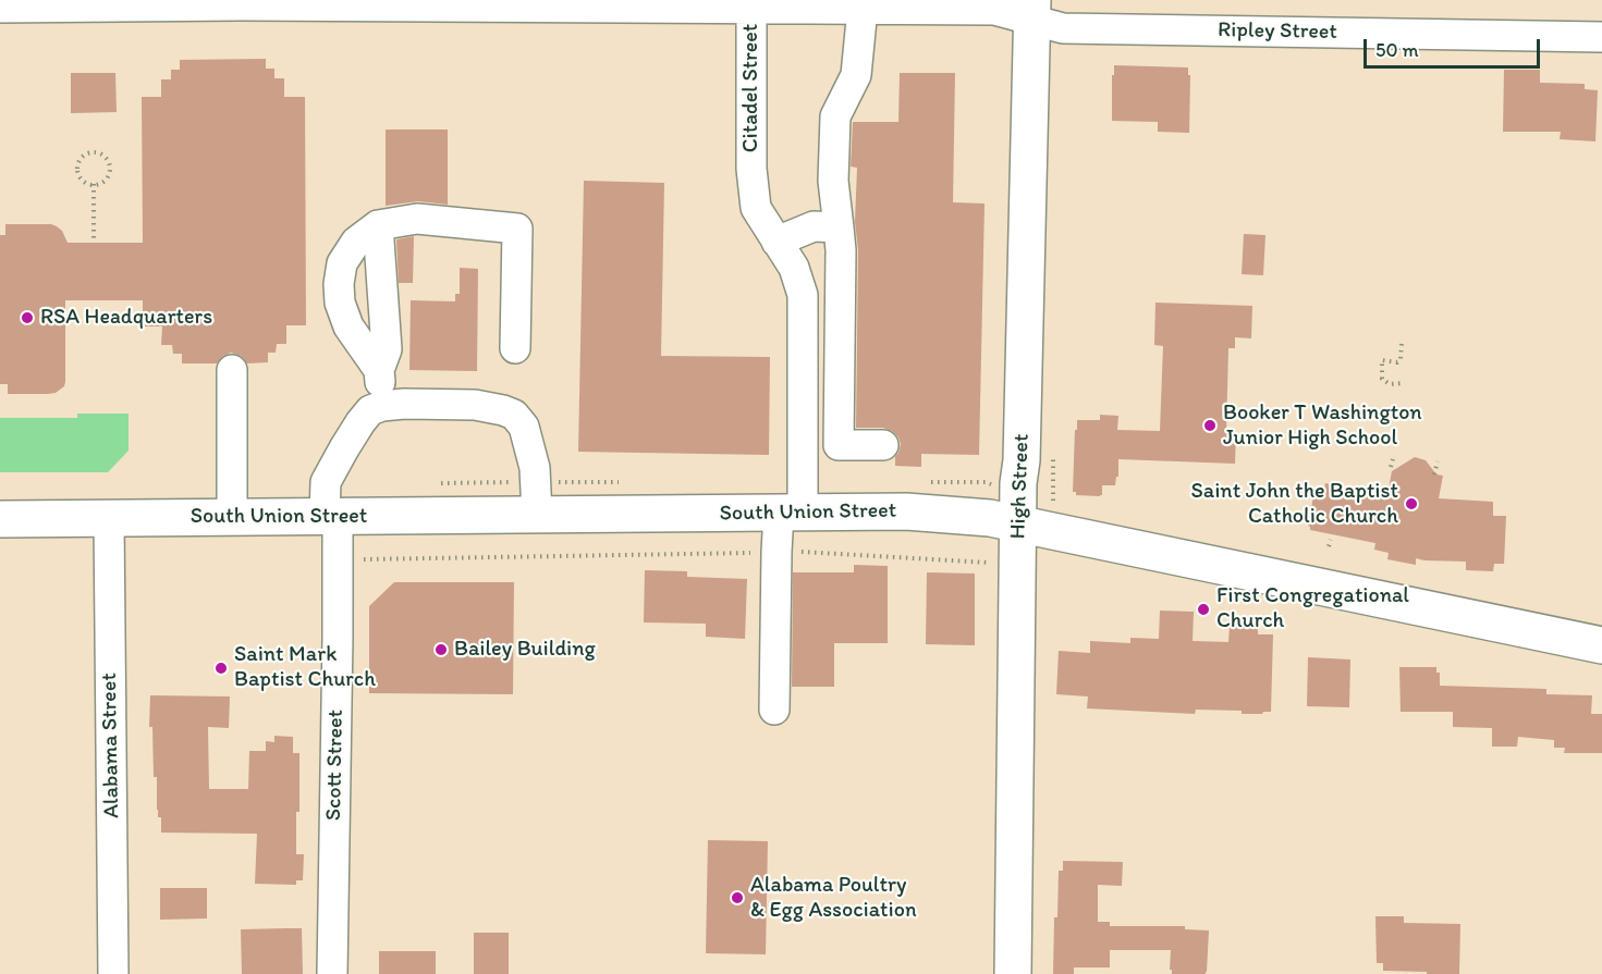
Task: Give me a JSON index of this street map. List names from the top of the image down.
{
  "streets": {
    "main road": ["High Street", "South Union Street"],
    "street": [
      "Ripley Street",
      "Citadel Street",
      "Alabama Street",
      "Scott Street"
    ]
  },
  "crossings": [
    ["Ripley Street", "Citadel Street"],
    ["Ripley Street", "High Street"],
    ["Citadel Street", "South Union Street"],
    ["High Street", "South Union Street"],
    ["South Union Street", "Alabama Street"],
    ["South Union Street", "Scott Street"]
  ],
  "places": [
    "RSA Headquarters",
    "Booker T Washington Junior High School",
    "Saint John the Baptist Catholic Church",
    "First Congregational Church",
    "Bailey Building",
    "Saint Mark Baptist Church",
    "Alabama Poultry & Egg Association"
  ],
  "scale_bar": "50 m"
}
